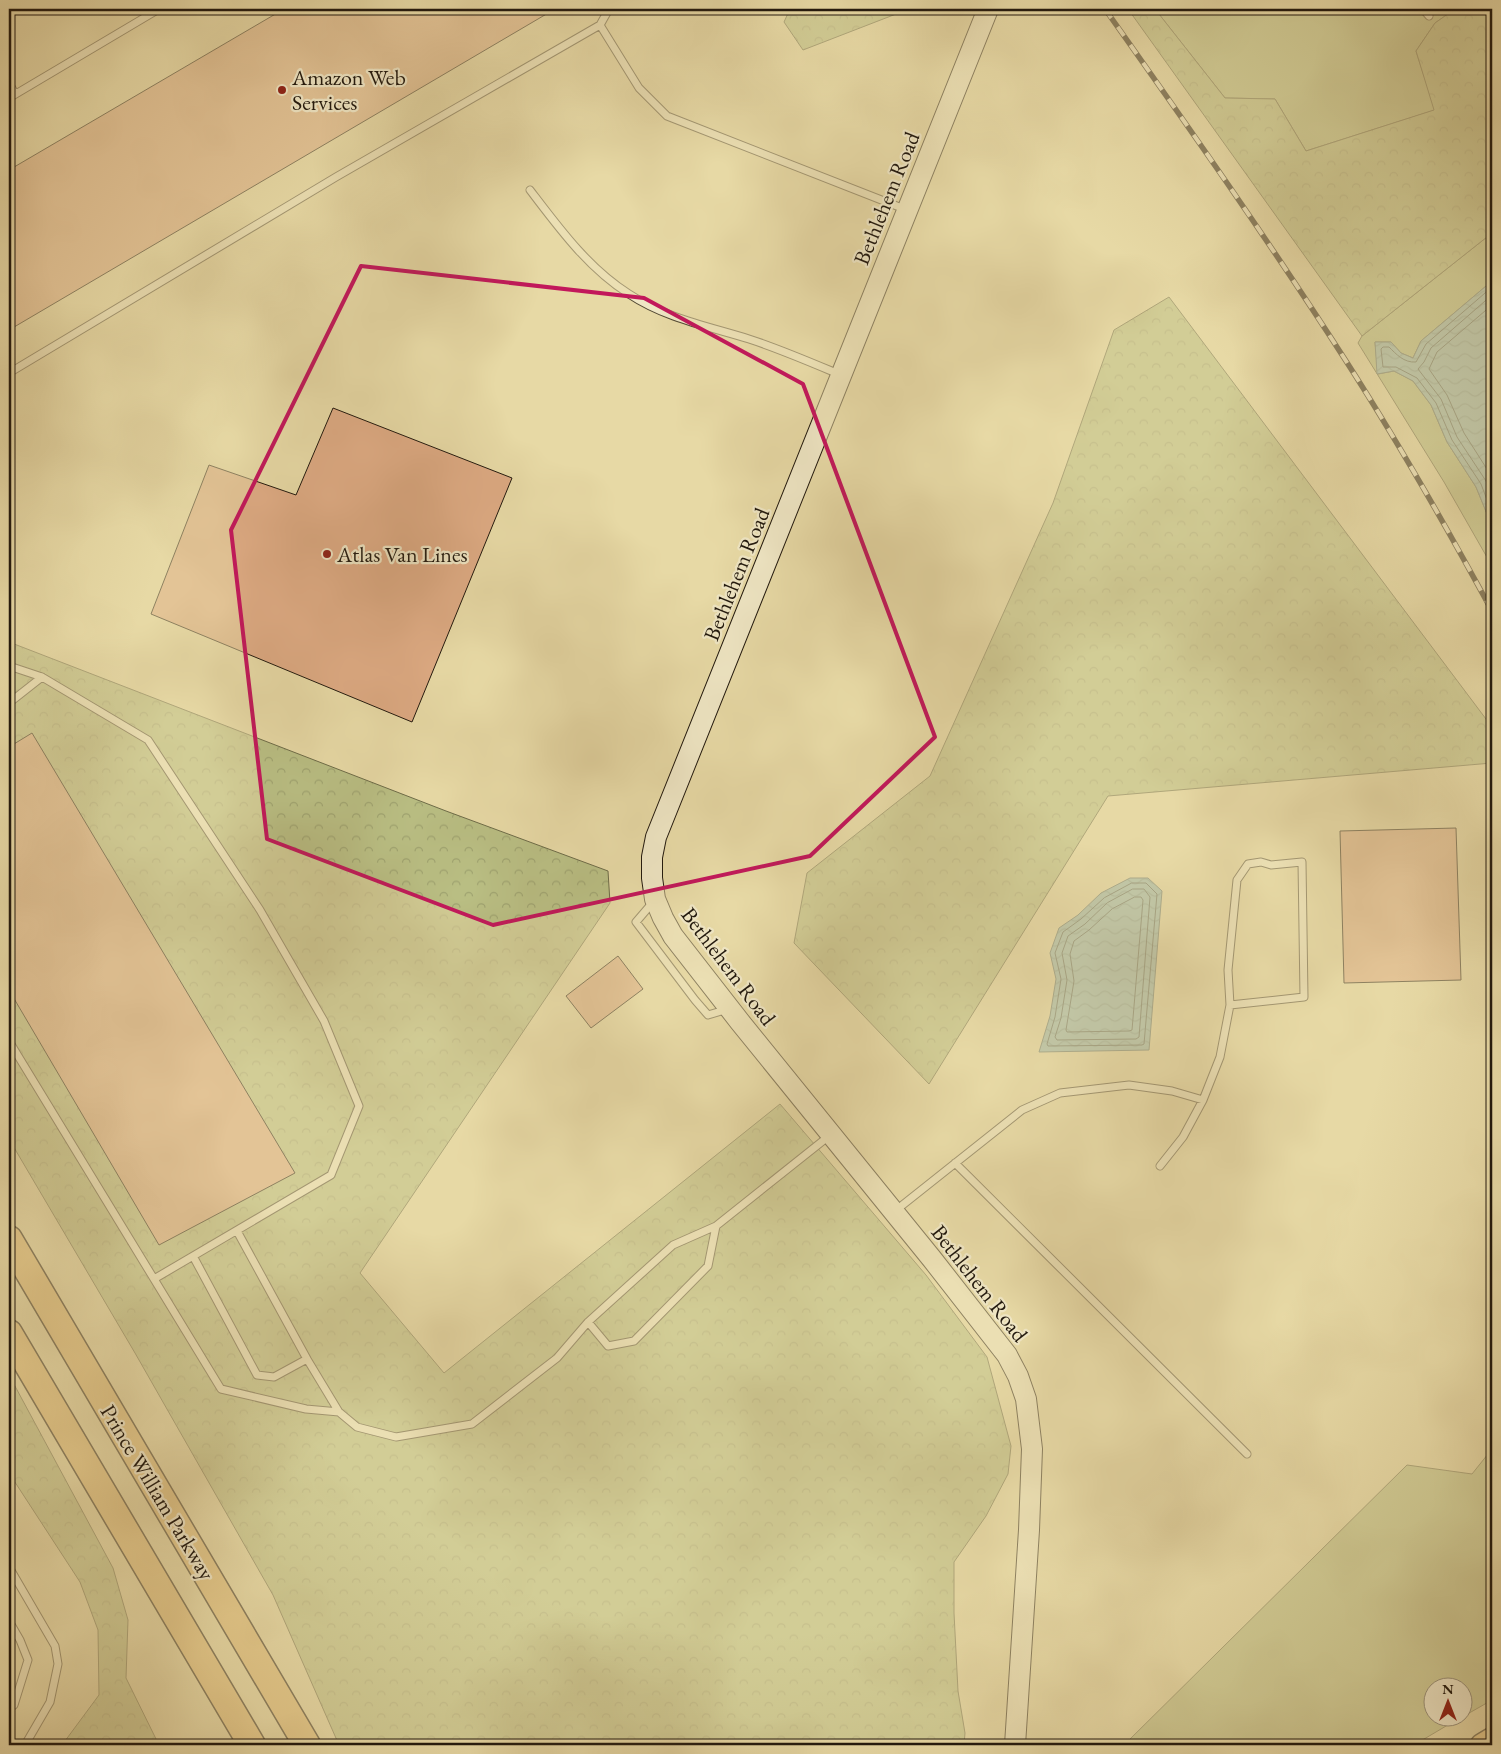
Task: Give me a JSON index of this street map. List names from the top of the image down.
{
  "streets": {
    "highway": ["Prince William Parkway"],
    "street": ["Bethlehem Road"]
  },
  "places": ["Amazon Web Services", "Atlas Van Lines"],
  "north": "top"
}
